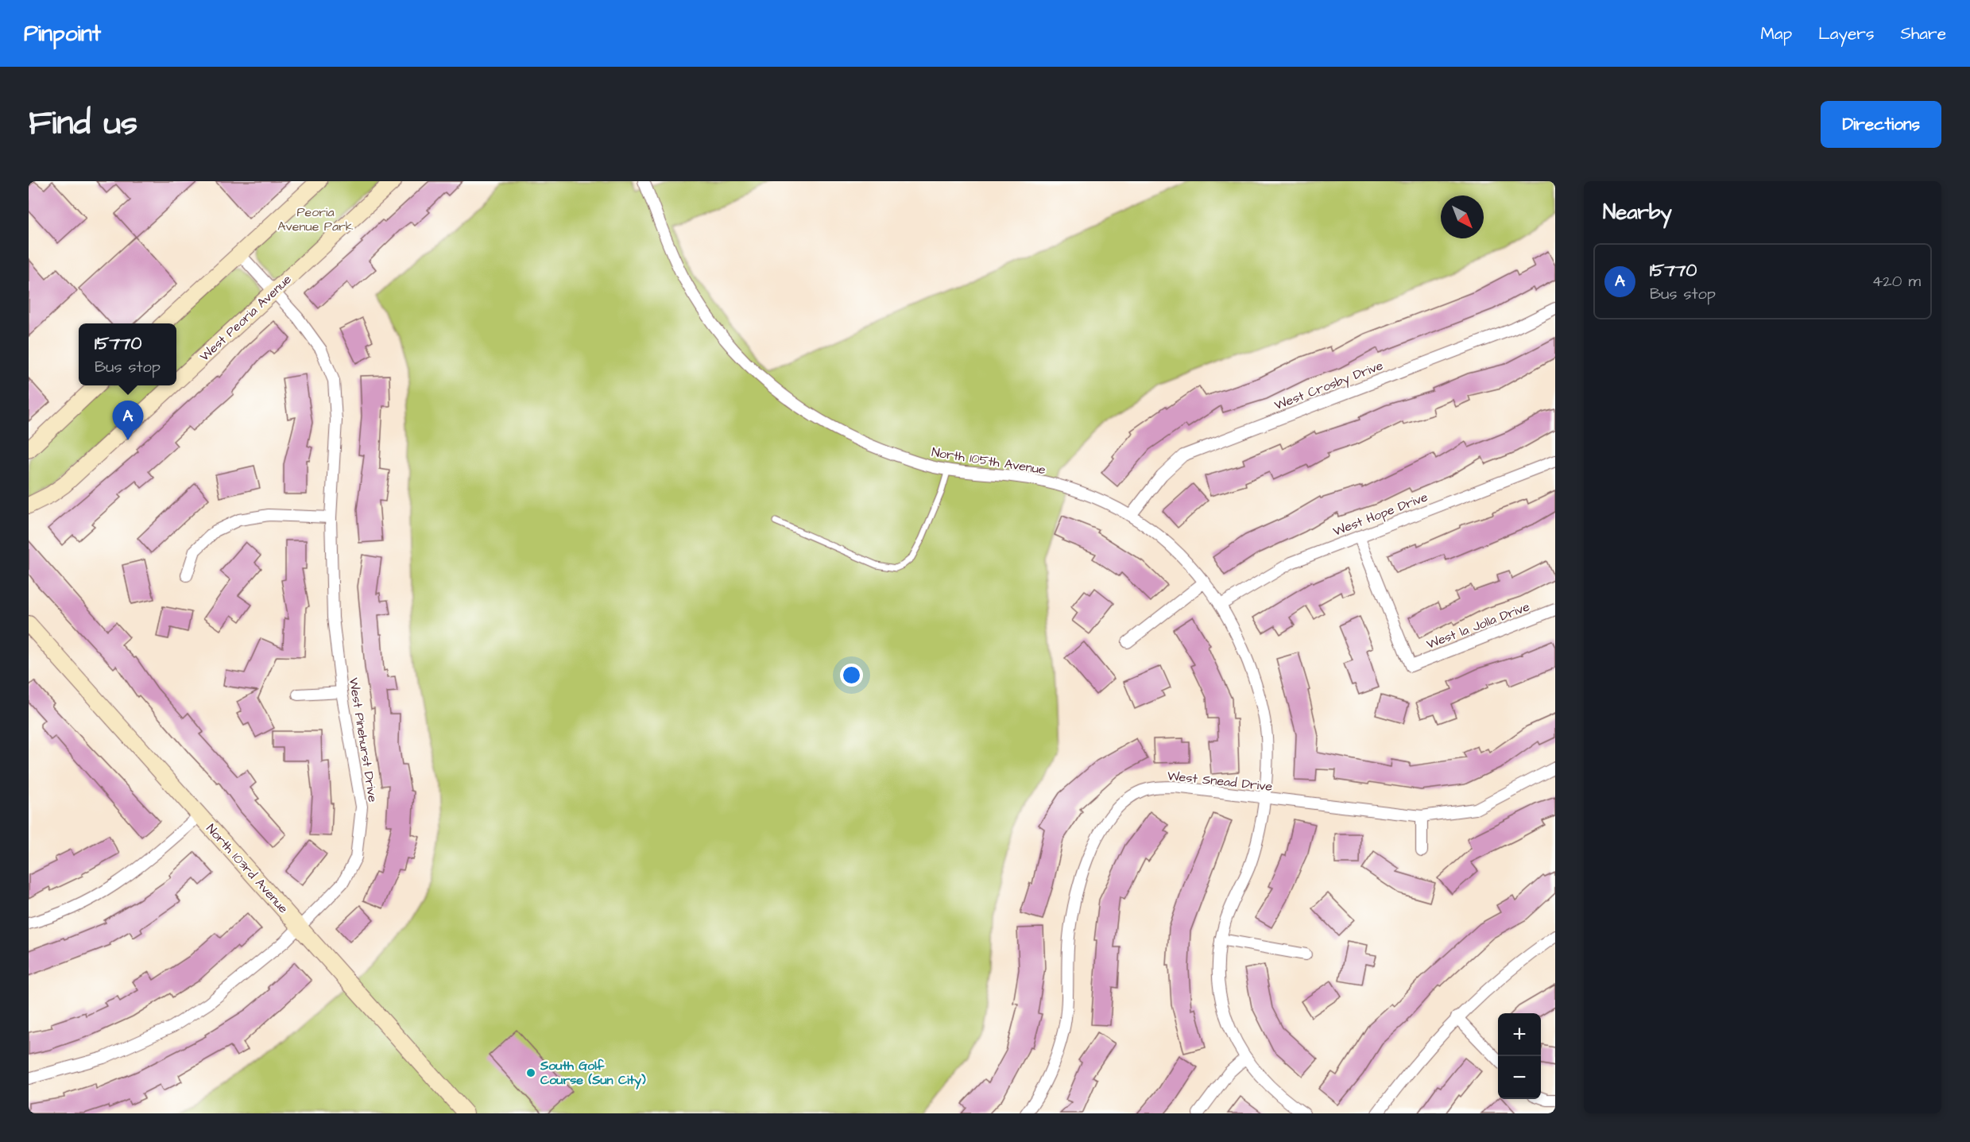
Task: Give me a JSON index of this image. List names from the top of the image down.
{
  "streets": {
    "street": [
      "West Peoria Avenue",
      "West Crosby Drive",
      "North 105th Avenue",
      "West Hope Drive",
      "West la Jolla Drive",
      "West Pinehurst Drive",
      "West Snead Drive",
      "North 103rd Avenue"
    ]
  },
  "crossings": [
    ["West Peoria Avenue", "West Pinehurst Drive"],
    ["West Crosby Drive", "North 105th Avenue"],
    ["North 105th Avenue", "West Hope Drive"],
    ["North 105th Avenue", "West Snead Drive"],
    ["West Hope Drive", "West la Jolla Drive"],
    ["West Pinehurst Drive", "North 103rd Avenue"]
  ],
  "parks": ["Peoria Avenue Park"],
  "places": ["South Golf Course (Sun City)"],
  "north": "bottom right",
  "page": {
    "header": "Pinpoint",
    "nav": ["Map", "Layers", "Share"],
    "title": "Find us",
    "buttons": "Directions",
    "heading": "Nearby",
    "list": [
      {
        "mark": "A",
        "name": "15770",
        "note": "Bus stop",
        "value": "420 m"
      }
    ],
    "popup": ["15770", "Bus stop"],
    "pins": "A",
    "map_buttons": ["+", "−"]
  }
}
